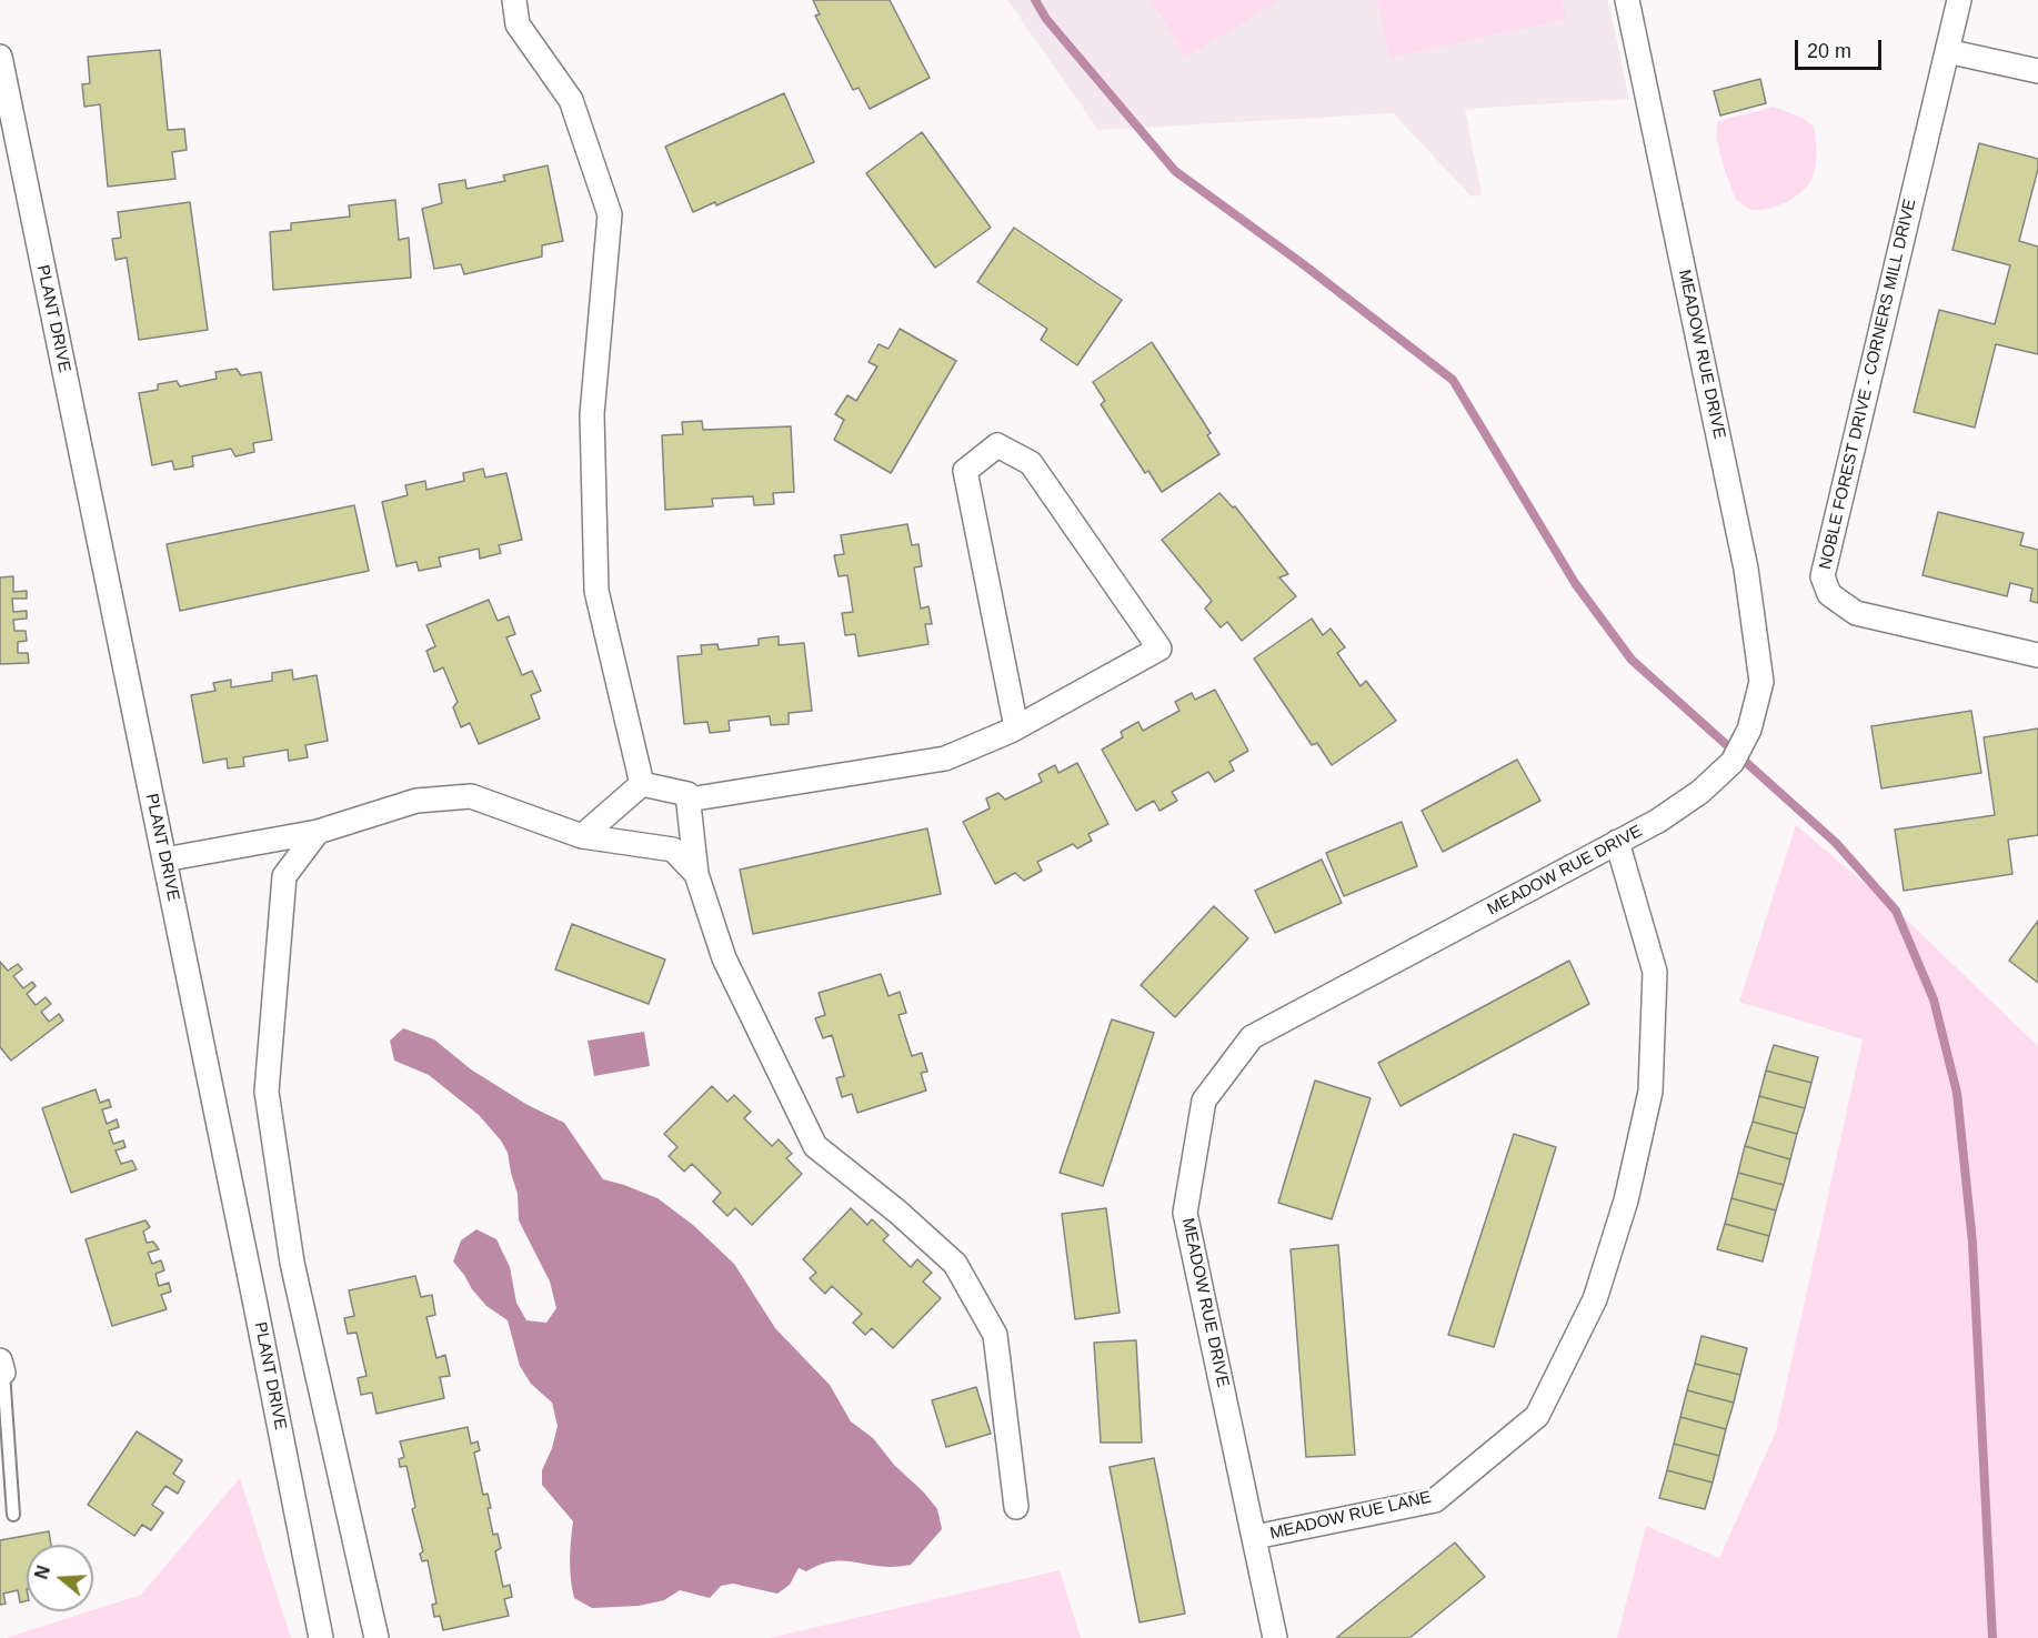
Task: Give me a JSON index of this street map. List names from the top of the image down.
{
  "streets": {
    "street": [
      "PLANT DRIVE",
      "MEADOW RUE DRIVE",
      "NOBLE FOREST DRIVE - CORNERS MILL DRIVE",
      "MEADOW RUE LANE"
    ]
  },
  "crossings": [
    ["MEADOW RUE DRIVE", "MEADOW RUE LANE"]
  ],
  "scale_bar": "20 m",
  "north": "left"
}
